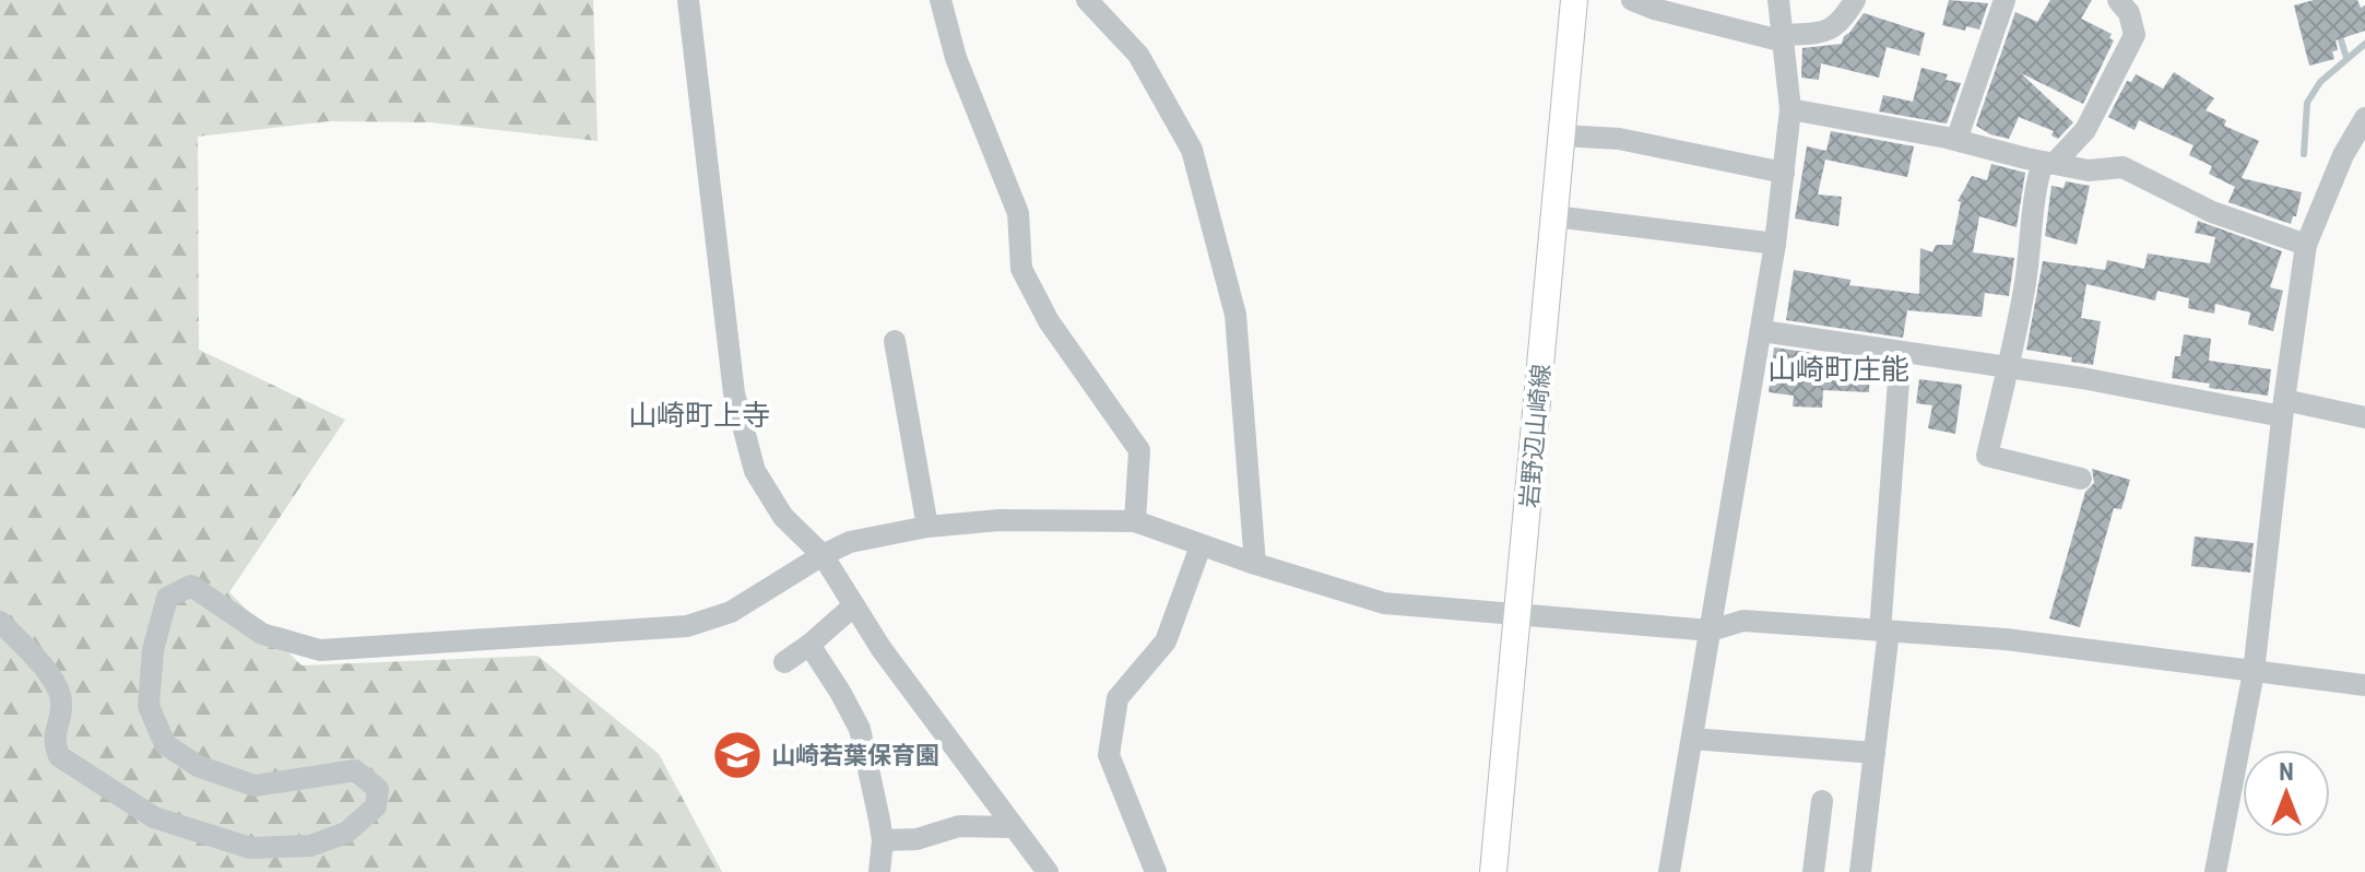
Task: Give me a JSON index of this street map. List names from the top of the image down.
{
  "streets": {
    "main road": ["岩野辺山崎線"]
  },
  "districts": ["山崎町庄能", "山崎町上寺"],
  "places": {
    "school or university": ["山崎若葉保育園"]
  },
  "north": "top"
}
